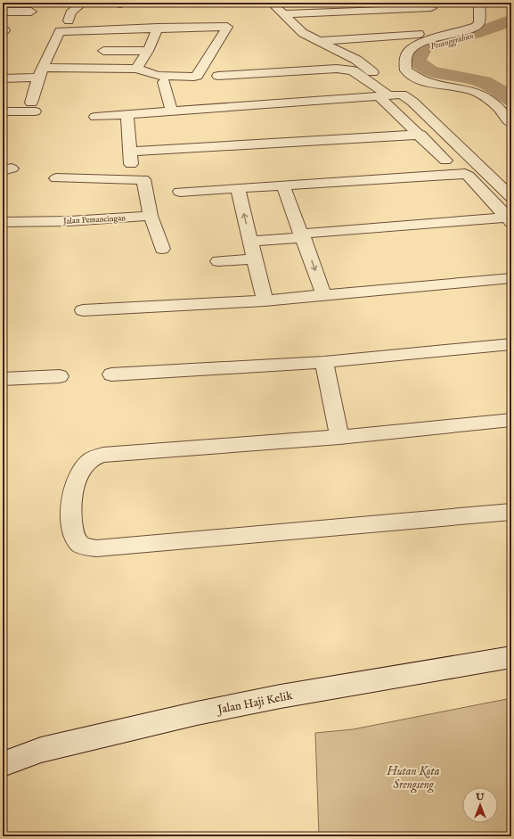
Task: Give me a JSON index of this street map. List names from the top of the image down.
{
  "streets": {
    "street": ["Jalan Pemancingan", "Jalan Haji Kelik"]
  },
  "water": ["Pesanggrahan"],
  "parks": ["Hutan Kota Srengseng"],
  "north": "top"
}
